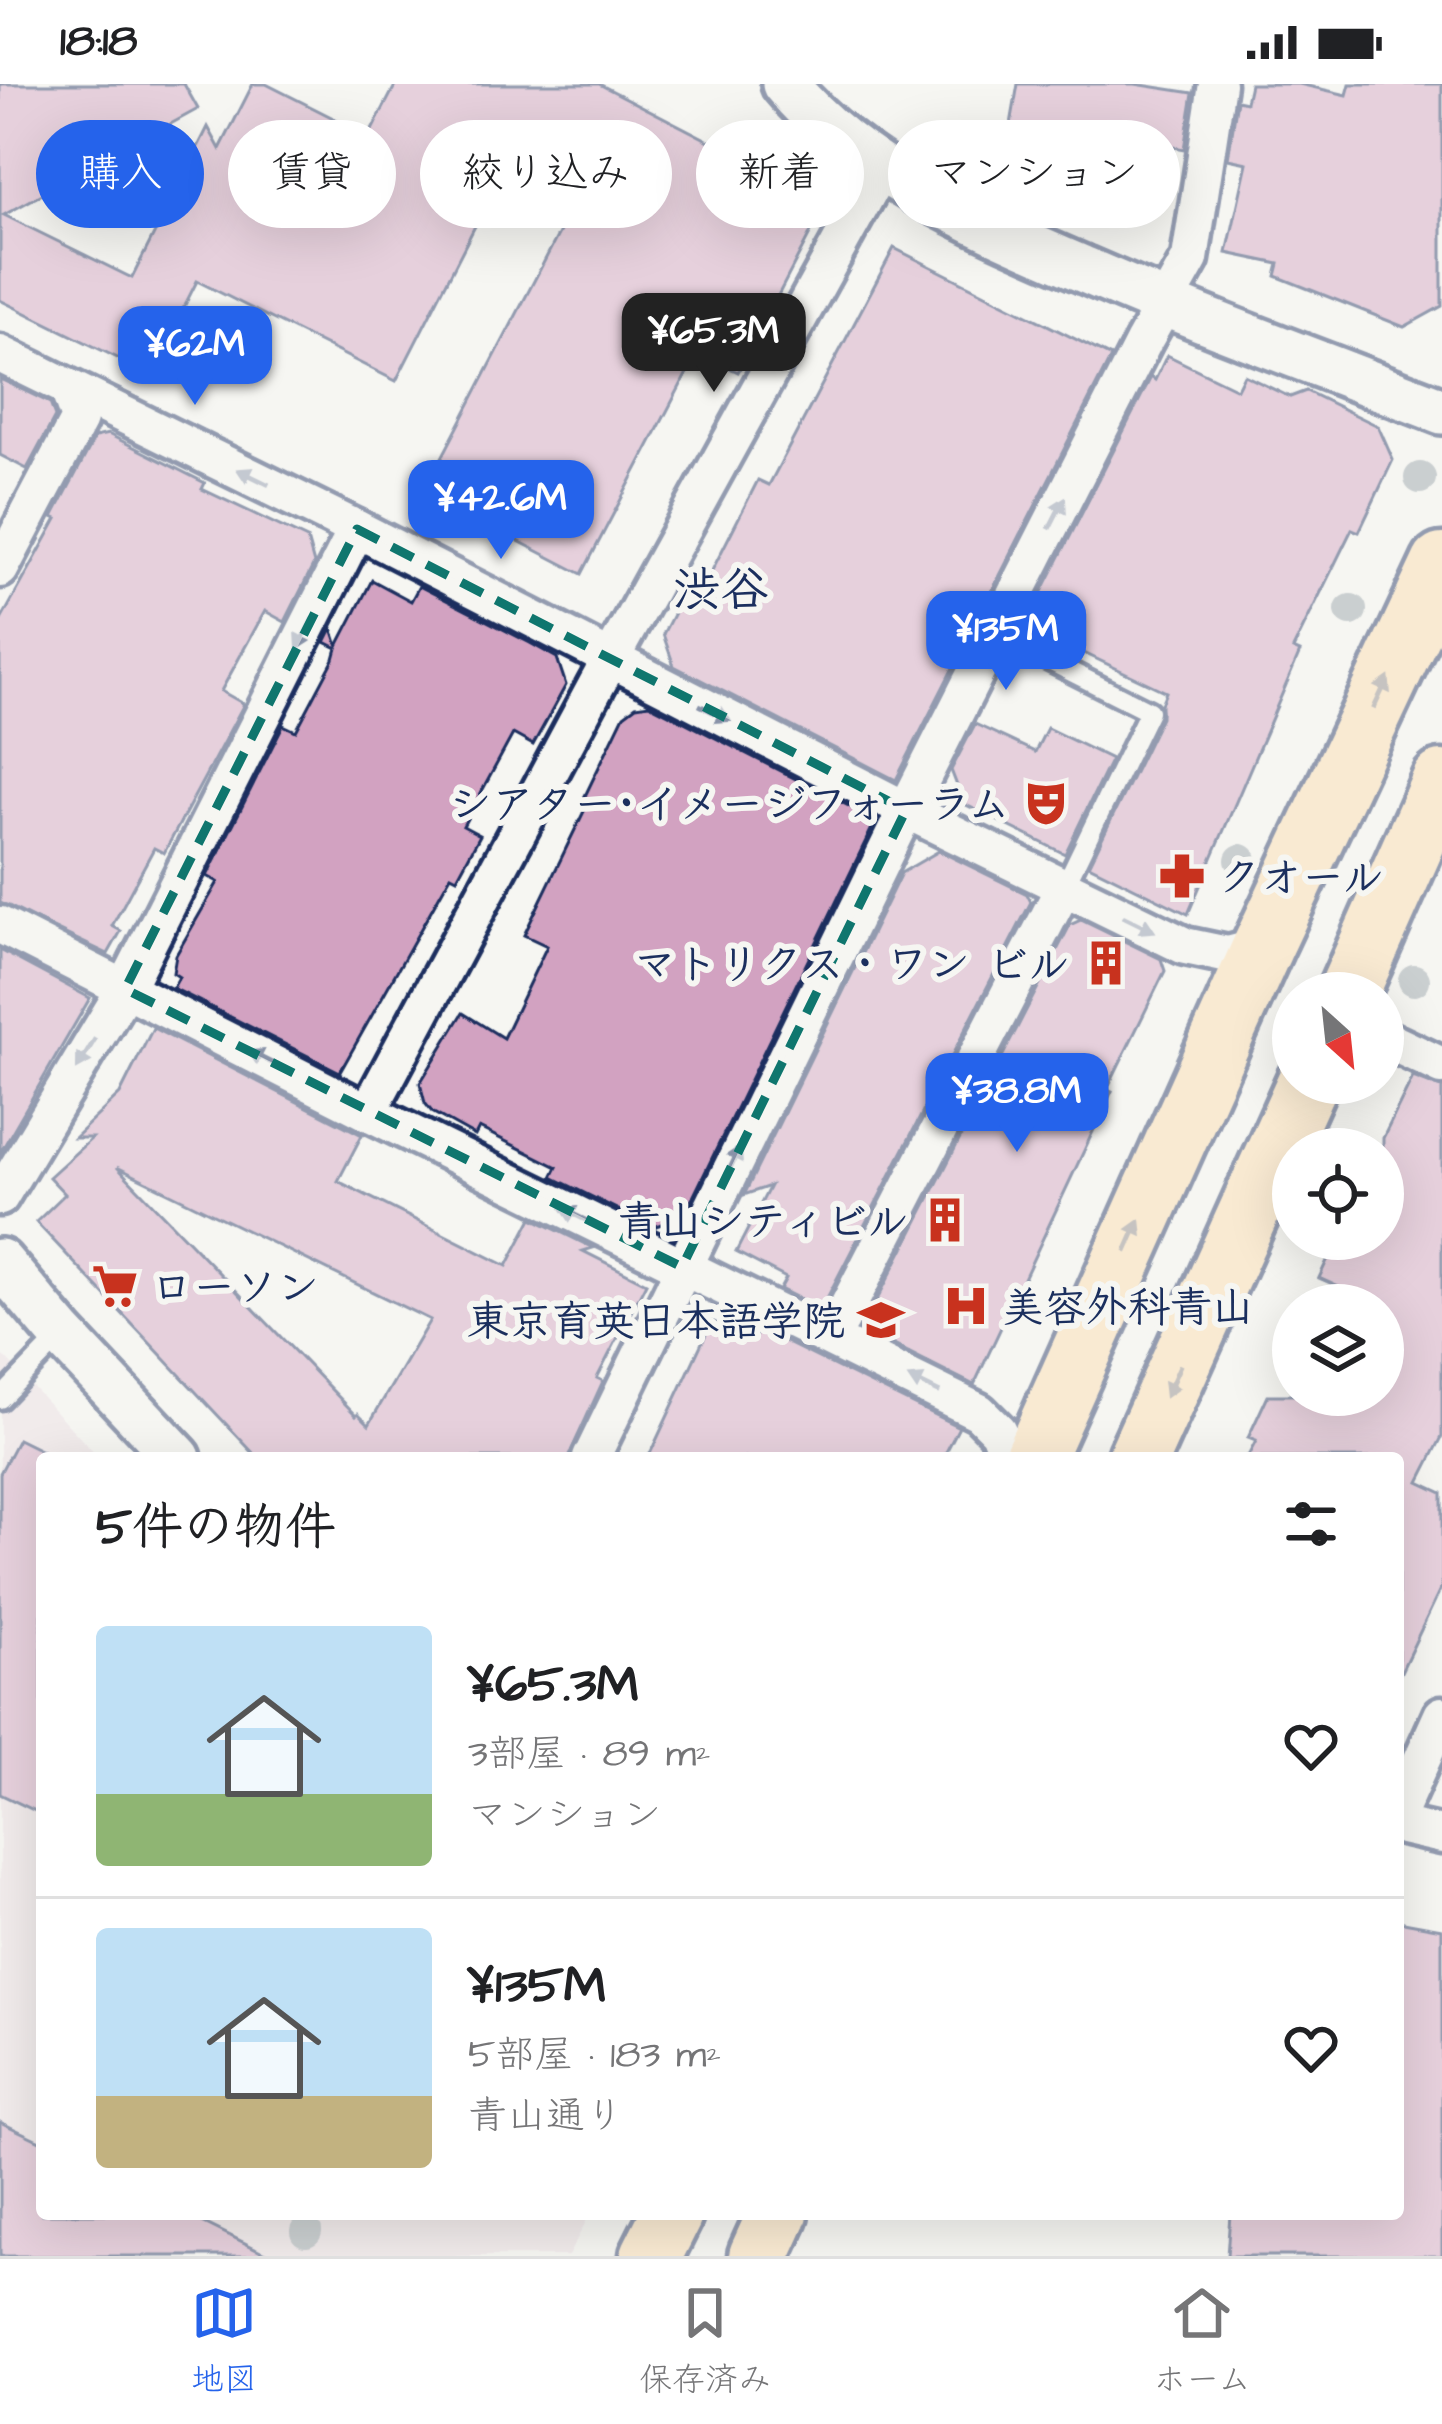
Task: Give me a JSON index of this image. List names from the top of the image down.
{
  "districts": ["渋谷"],
  "places": {
    "theatre": ["シアター･イメージフォーラム"],
    "pharmacy": ["クオール"],
    "building": ["マトリクス・ワン ビル", "青山シティビル"],
    "supermarket": ["ローソン"],
    "hospital": ["美容外科青山"],
    "school or university": ["東京育英日本語学院"]
  },
  "north": "bottom right",
  "page": {
    "status": "18:18",
    "chip": [
      "購入",
      "賃貸",
      "絞り込み",
      "新着",
      "マンション"
    ],
    "price": [
      "¥65.3M",
      "¥62M",
      "¥42.6M",
      "¥135M",
      "¥38.8M"
    ],
    "heading": "5件の物件",
    "list": [
      {
        "name": "¥65.3M",
        "note": "3部屋 · 89 m² · マンション"
      },
      {
        "name": "¥135M",
        "note": "5部屋 · 183 m² · 青山通り"
      }
    ],
    "tabs": ["地図", "保存済み", "ホーム"]
  }
}
